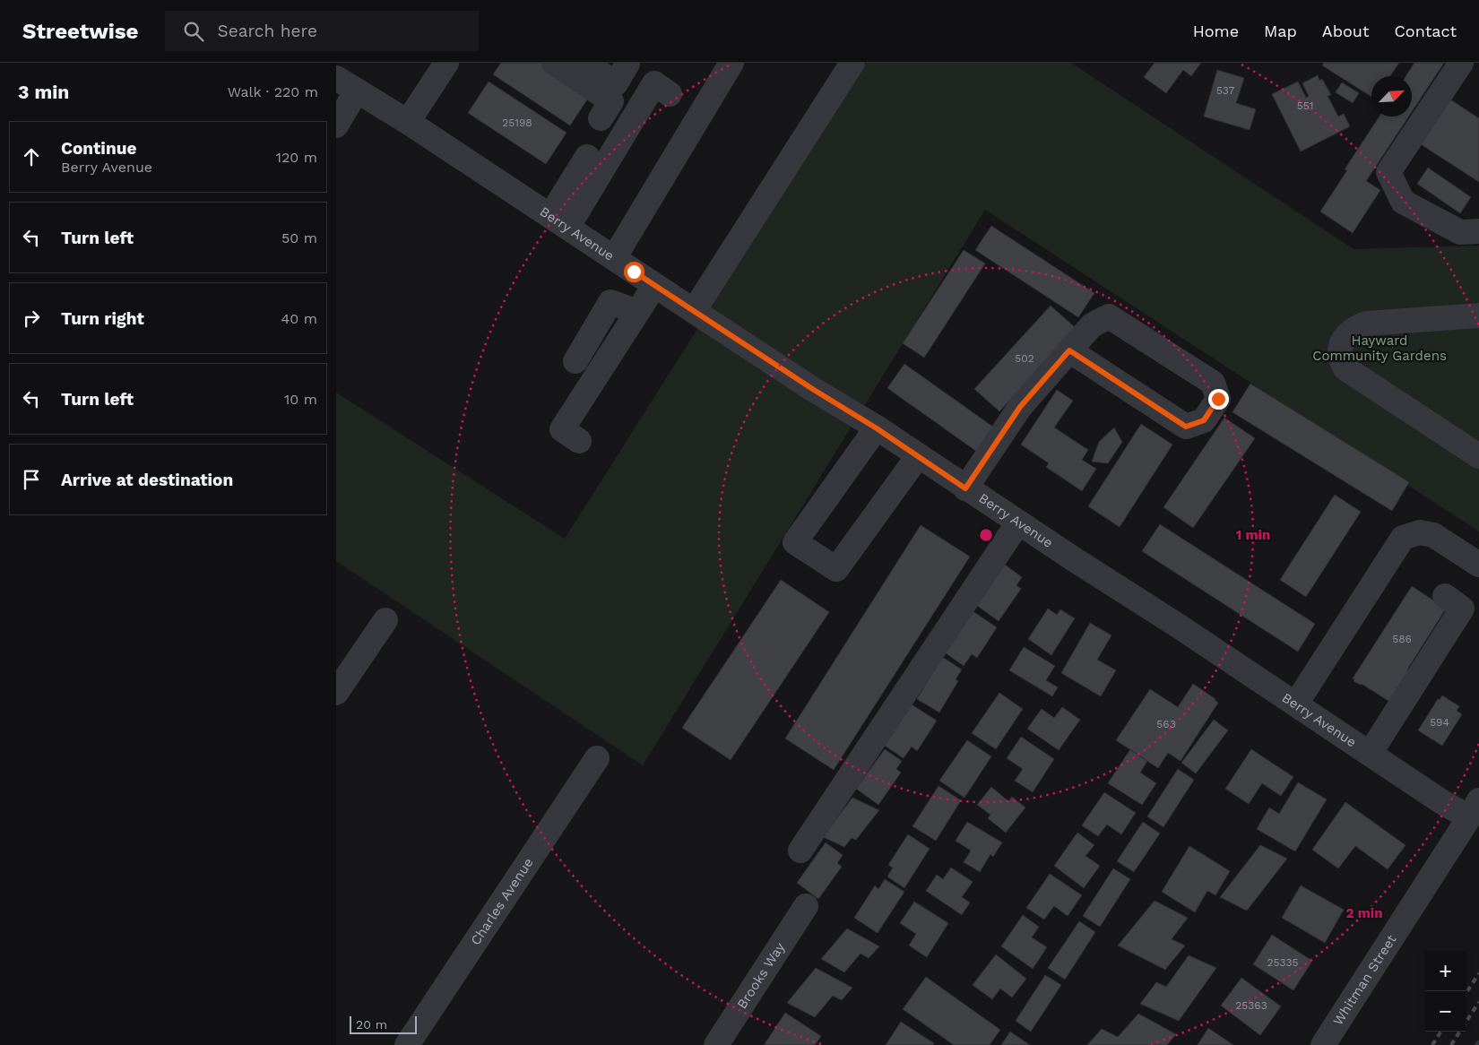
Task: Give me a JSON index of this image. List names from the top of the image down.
{
  "streets": {
    "street": [
      "Berry Avenue",
      "Charles Avenue",
      "Brooks Way",
      "Whitman Street"
    ]
  },
  "crossings": [
    ["Berry Avenue", "Whitman Street"]
  ],
  "parks": ["Hayward Community Gardens"],
  "house_numbers": [
    "537",
    "551",
    "25198",
    "502",
    "586",
    "594",
    "563",
    "25335",
    "25363"
  ],
  "scale_bar": "20 m",
  "north": "top right",
  "page": {
    "header": "Streetwise",
    "search": "Search here",
    "nav": [
      "Home",
      "Map",
      "About",
      "Contact"
    ],
    "heading": ["3 min", "Walk · 220 m"],
    "list": [
      ["Continue", "Berry Avenue", "120 m"],
      ["Turn left", "50 m"],
      ["Turn right", "40 m"],
      ["Turn left", "10 m"],
      "Arrive at destination"
    ],
    "map_buttons": ["+", "−"],
    "scale": "20 m"
  },
  "rings": ["1 min", "2 min"]
}
